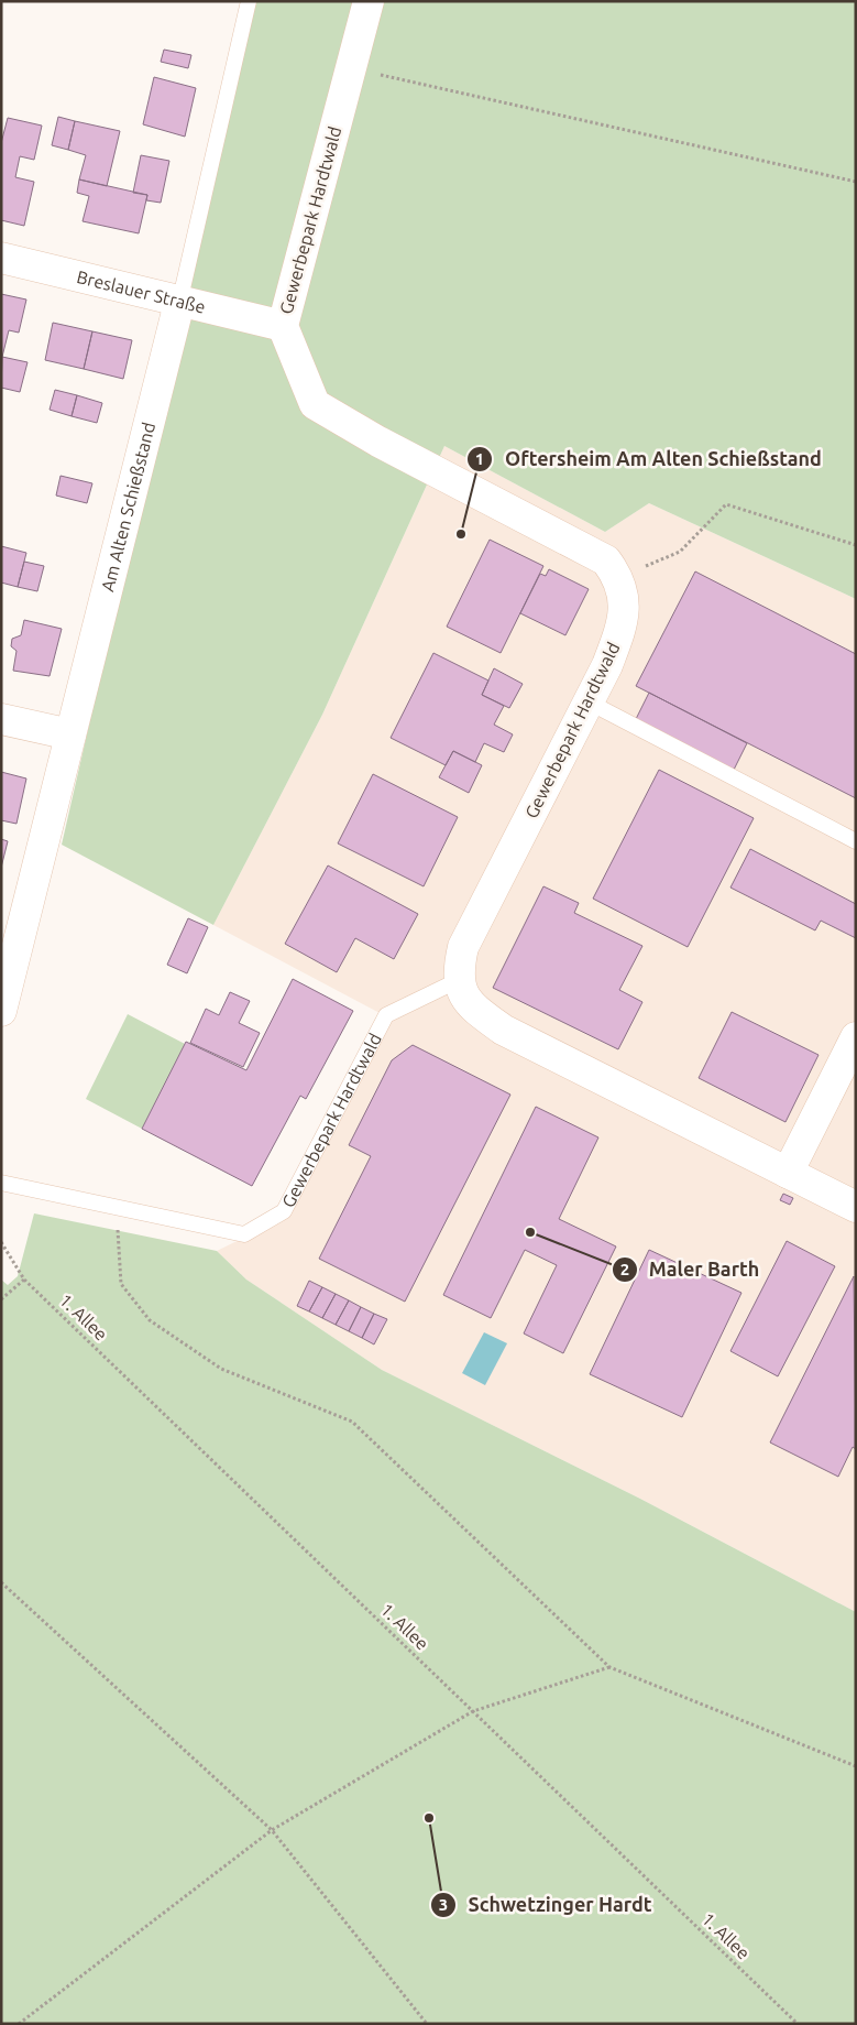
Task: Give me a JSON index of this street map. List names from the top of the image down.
{
  "streets": {
    "street": ["Gewerbepark Hardtwald", "Breslauer Straße", "Am Alten Schießstand"],
    "path": ["1. Allee"]
  },
  "crossings": [
    ["Gewerbepark Hardtwald", "Breslauer Straße"],
    ["Breslauer Straße", "Am Alten Schießstand"]
  ],
  "places": ["Oftersheim Am Alten Schießstand", "Maler Barth", "Schwetzinger Hardt"]
}
